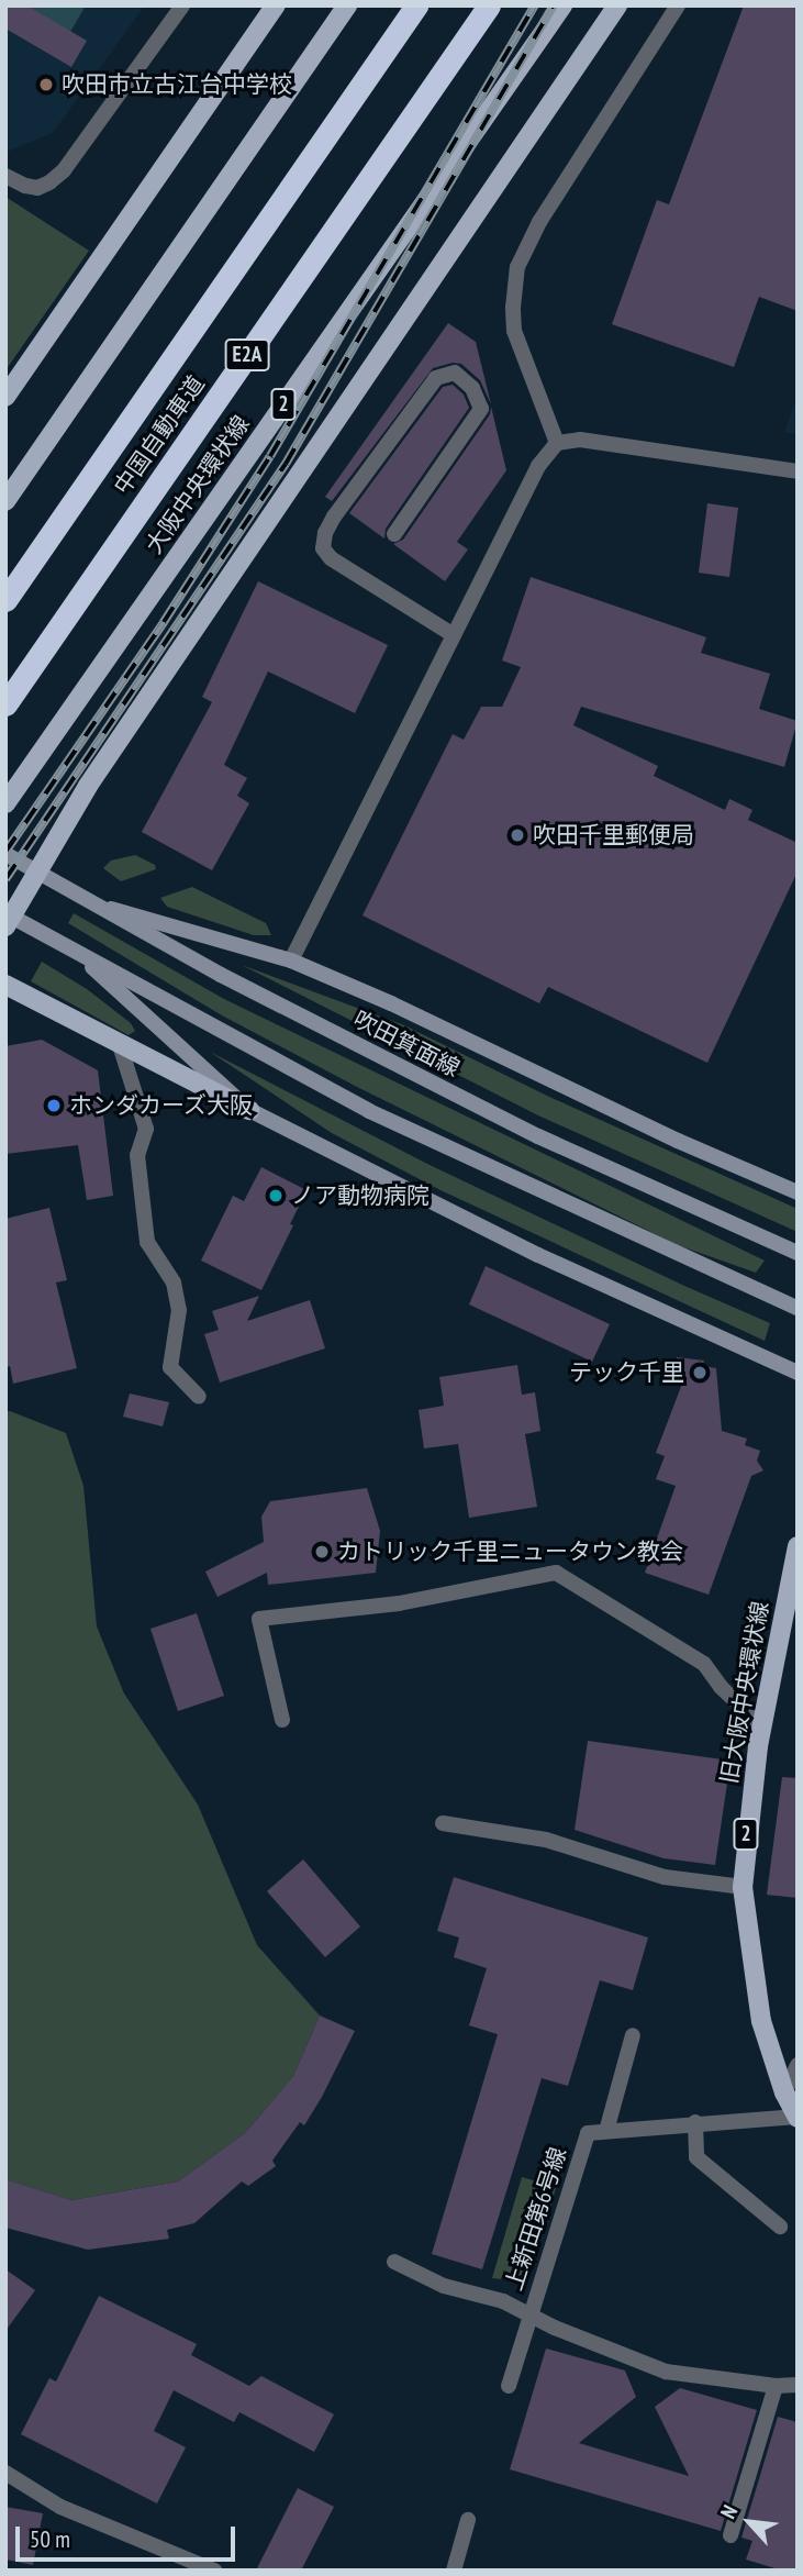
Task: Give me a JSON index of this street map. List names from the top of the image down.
{
  "streets": {
    "highway": ["E2A", "中国自動車道"],
    "main road": [
      "2",
      "大阪中央環状線",
      "吹田箕面線",
      "旧大阪中央環状線"
    ],
    "street": ["上新田第6号線"]
  },
  "places": [
    "吹田市立古江台中学校",
    "吹田千里郵便局",
    "ホンダカーズ大阪",
    "ノア動物病院",
    "テック千里",
    "カトリック千里ニュータウン教会"
  ],
  "scale_bar": "50 m",
  "north": "top left"
}
